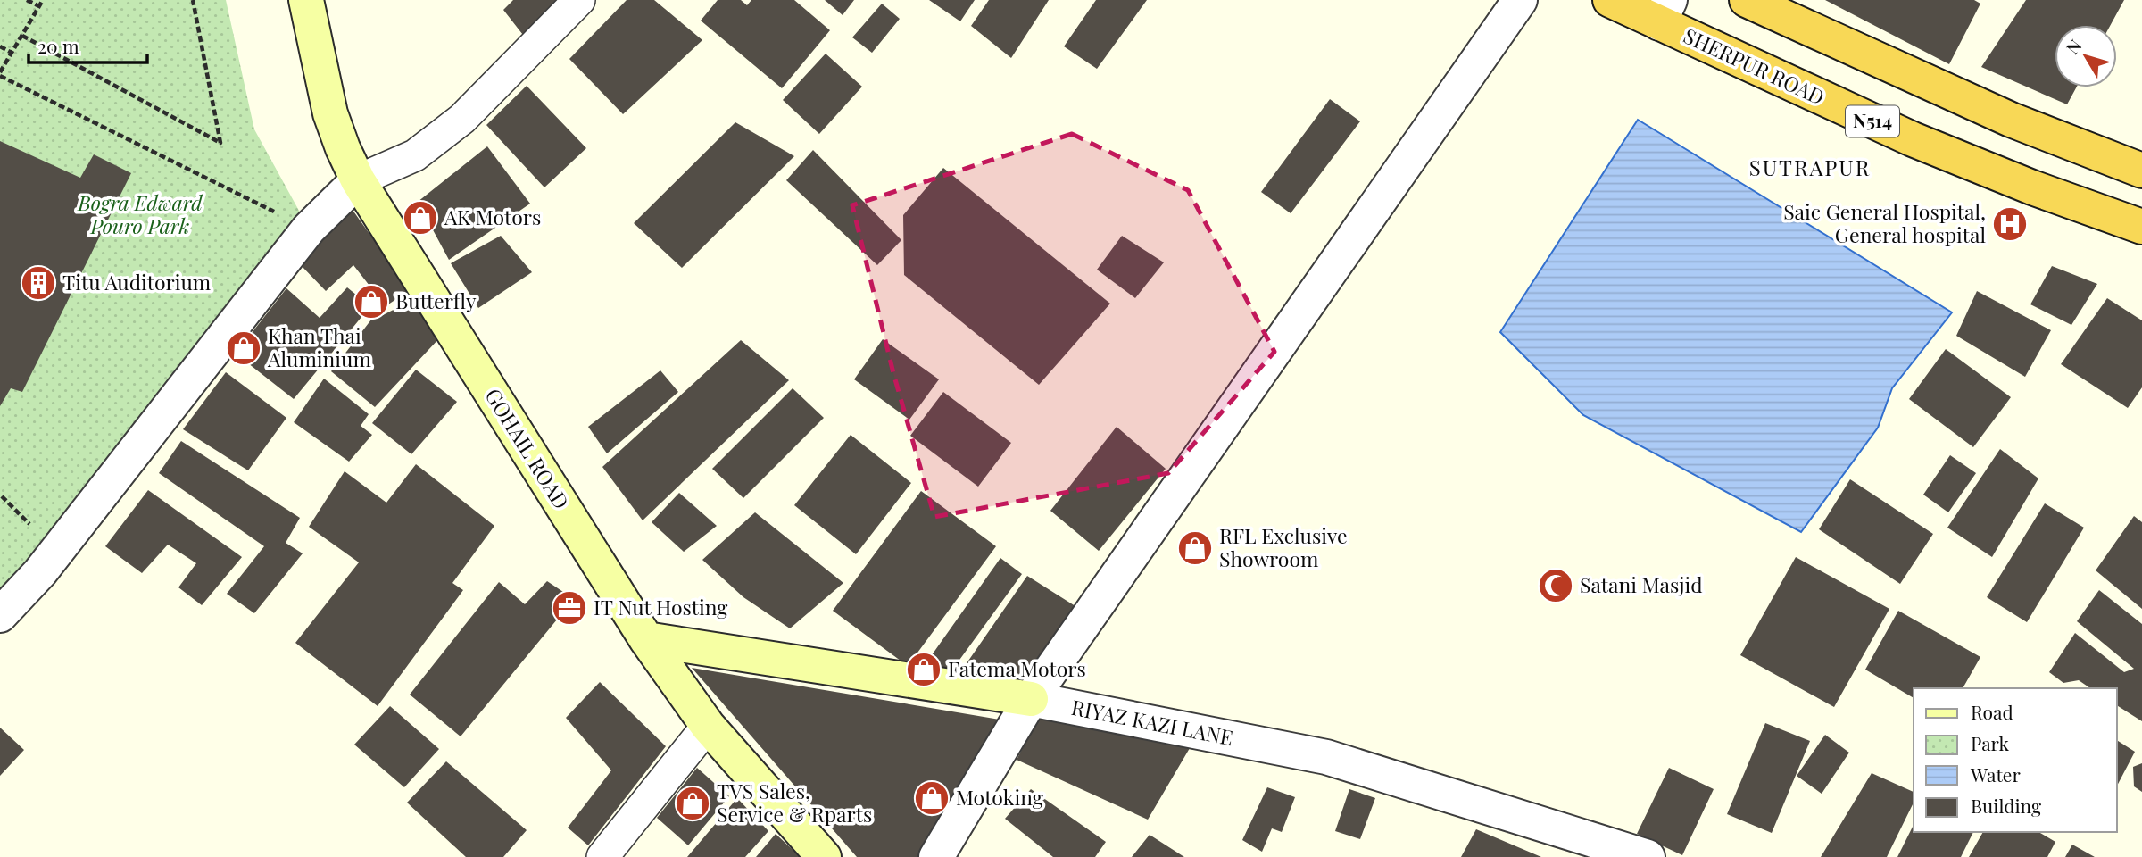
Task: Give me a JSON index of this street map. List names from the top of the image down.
{
  "streets": {
    "highway": ["SHERPUR ROAD", "N514"],
    "main road": ["GOHAIL ROAD", "RIYAZ KAZI LANE"]
  },
  "crossings": [
    ["GOHAIL ROAD", "RIYAZ KAZI LANE"]
  ],
  "districts": ["SUTRAPUR"],
  "parks": ["Bogra Edward Pouro Park"],
  "places": {
    "shop": [
      "AK Motors",
      "Butterfly",
      "Khan Thai Aluminium",
      "RFL Exclusive Showroom",
      "Fatema Motors",
      "Motoking",
      "TVS Sales, Service & Rparts"
    ],
    "hospital": ["Saic General Hospital, General hospital"],
    "building": ["Titu Auditorium"],
    "mosque": ["Satani Masjid"],
    "office": ["IT Nut Hosting"]
  },
  "legend": [
    "Road",
    "Park",
    "Water",
    "Building"
  ],
  "scale_bar": "20 m",
  "north": "top left"
}
